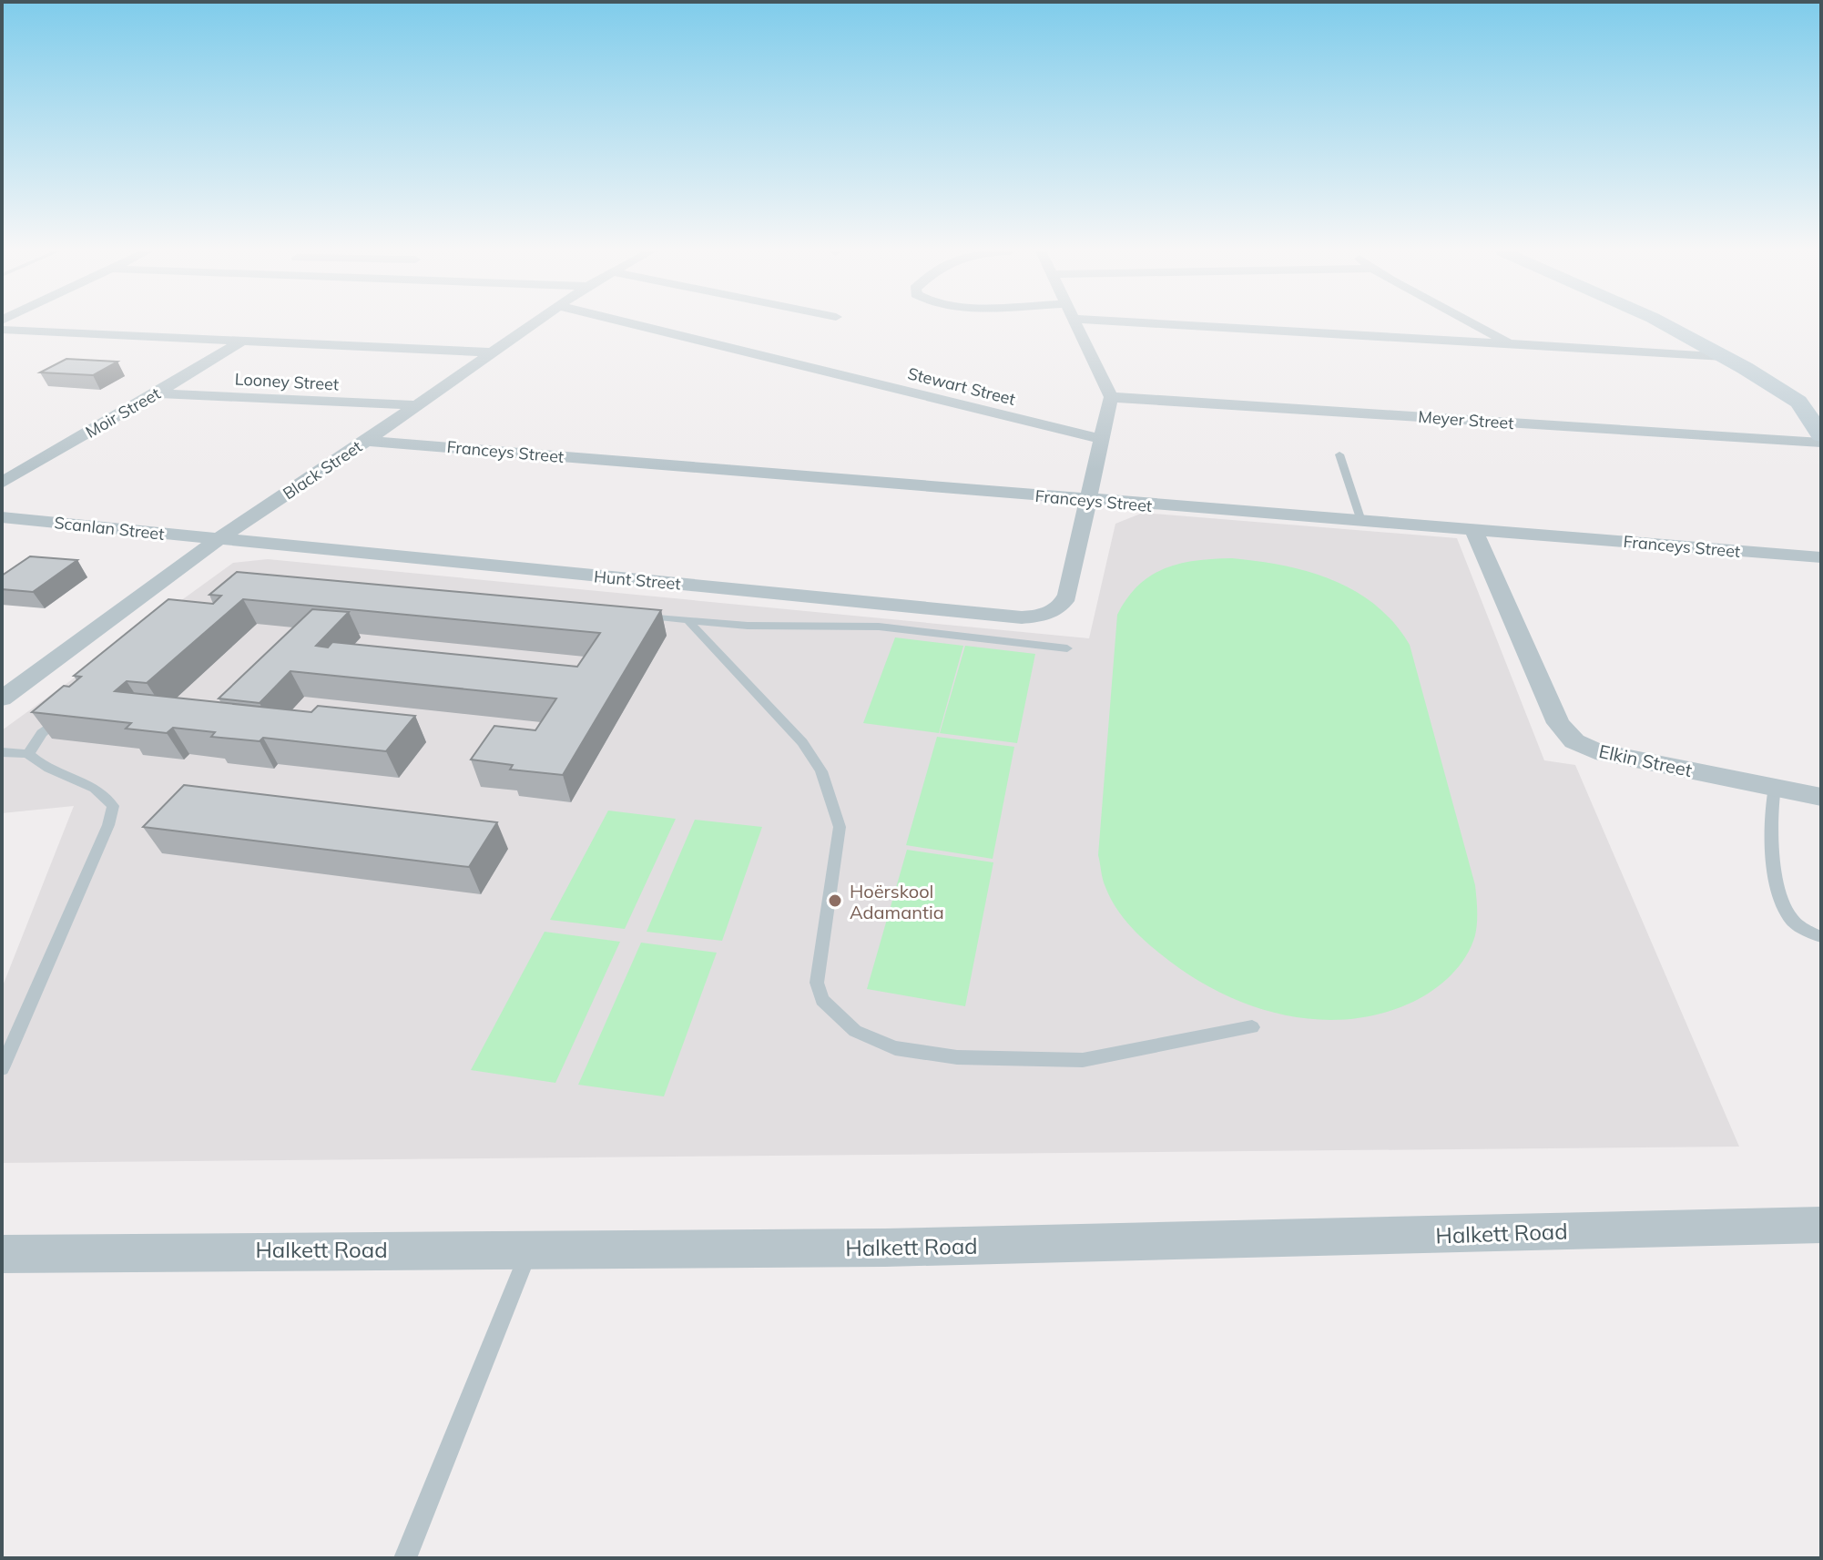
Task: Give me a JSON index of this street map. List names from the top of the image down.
{
  "streets": {
    "street": [
      "Looney Street",
      "Stewart Street",
      "Moir Street",
      "Meyer Street",
      "Franceys Street",
      "Black Street",
      "Scanlan Street",
      "Hunt Street",
      "Elkin Street",
      "Halkett Road"
    ]
  },
  "crossings": [
    ["Looney Street", "Moir Street"],
    ["Looney Street", "Black Street"],
    ["Franceys Street", "Black Street"],
    ["Franceys Street", "Hunt Street"],
    ["Franceys Street", "Elkin Street"],
    ["Black Street", "Scanlan Street"],
    ["Black Street", "Hunt Street"],
    ["Scanlan Street", "Hunt Street"]
  ],
  "places": ["Hoërskool Adamantia"]
}
